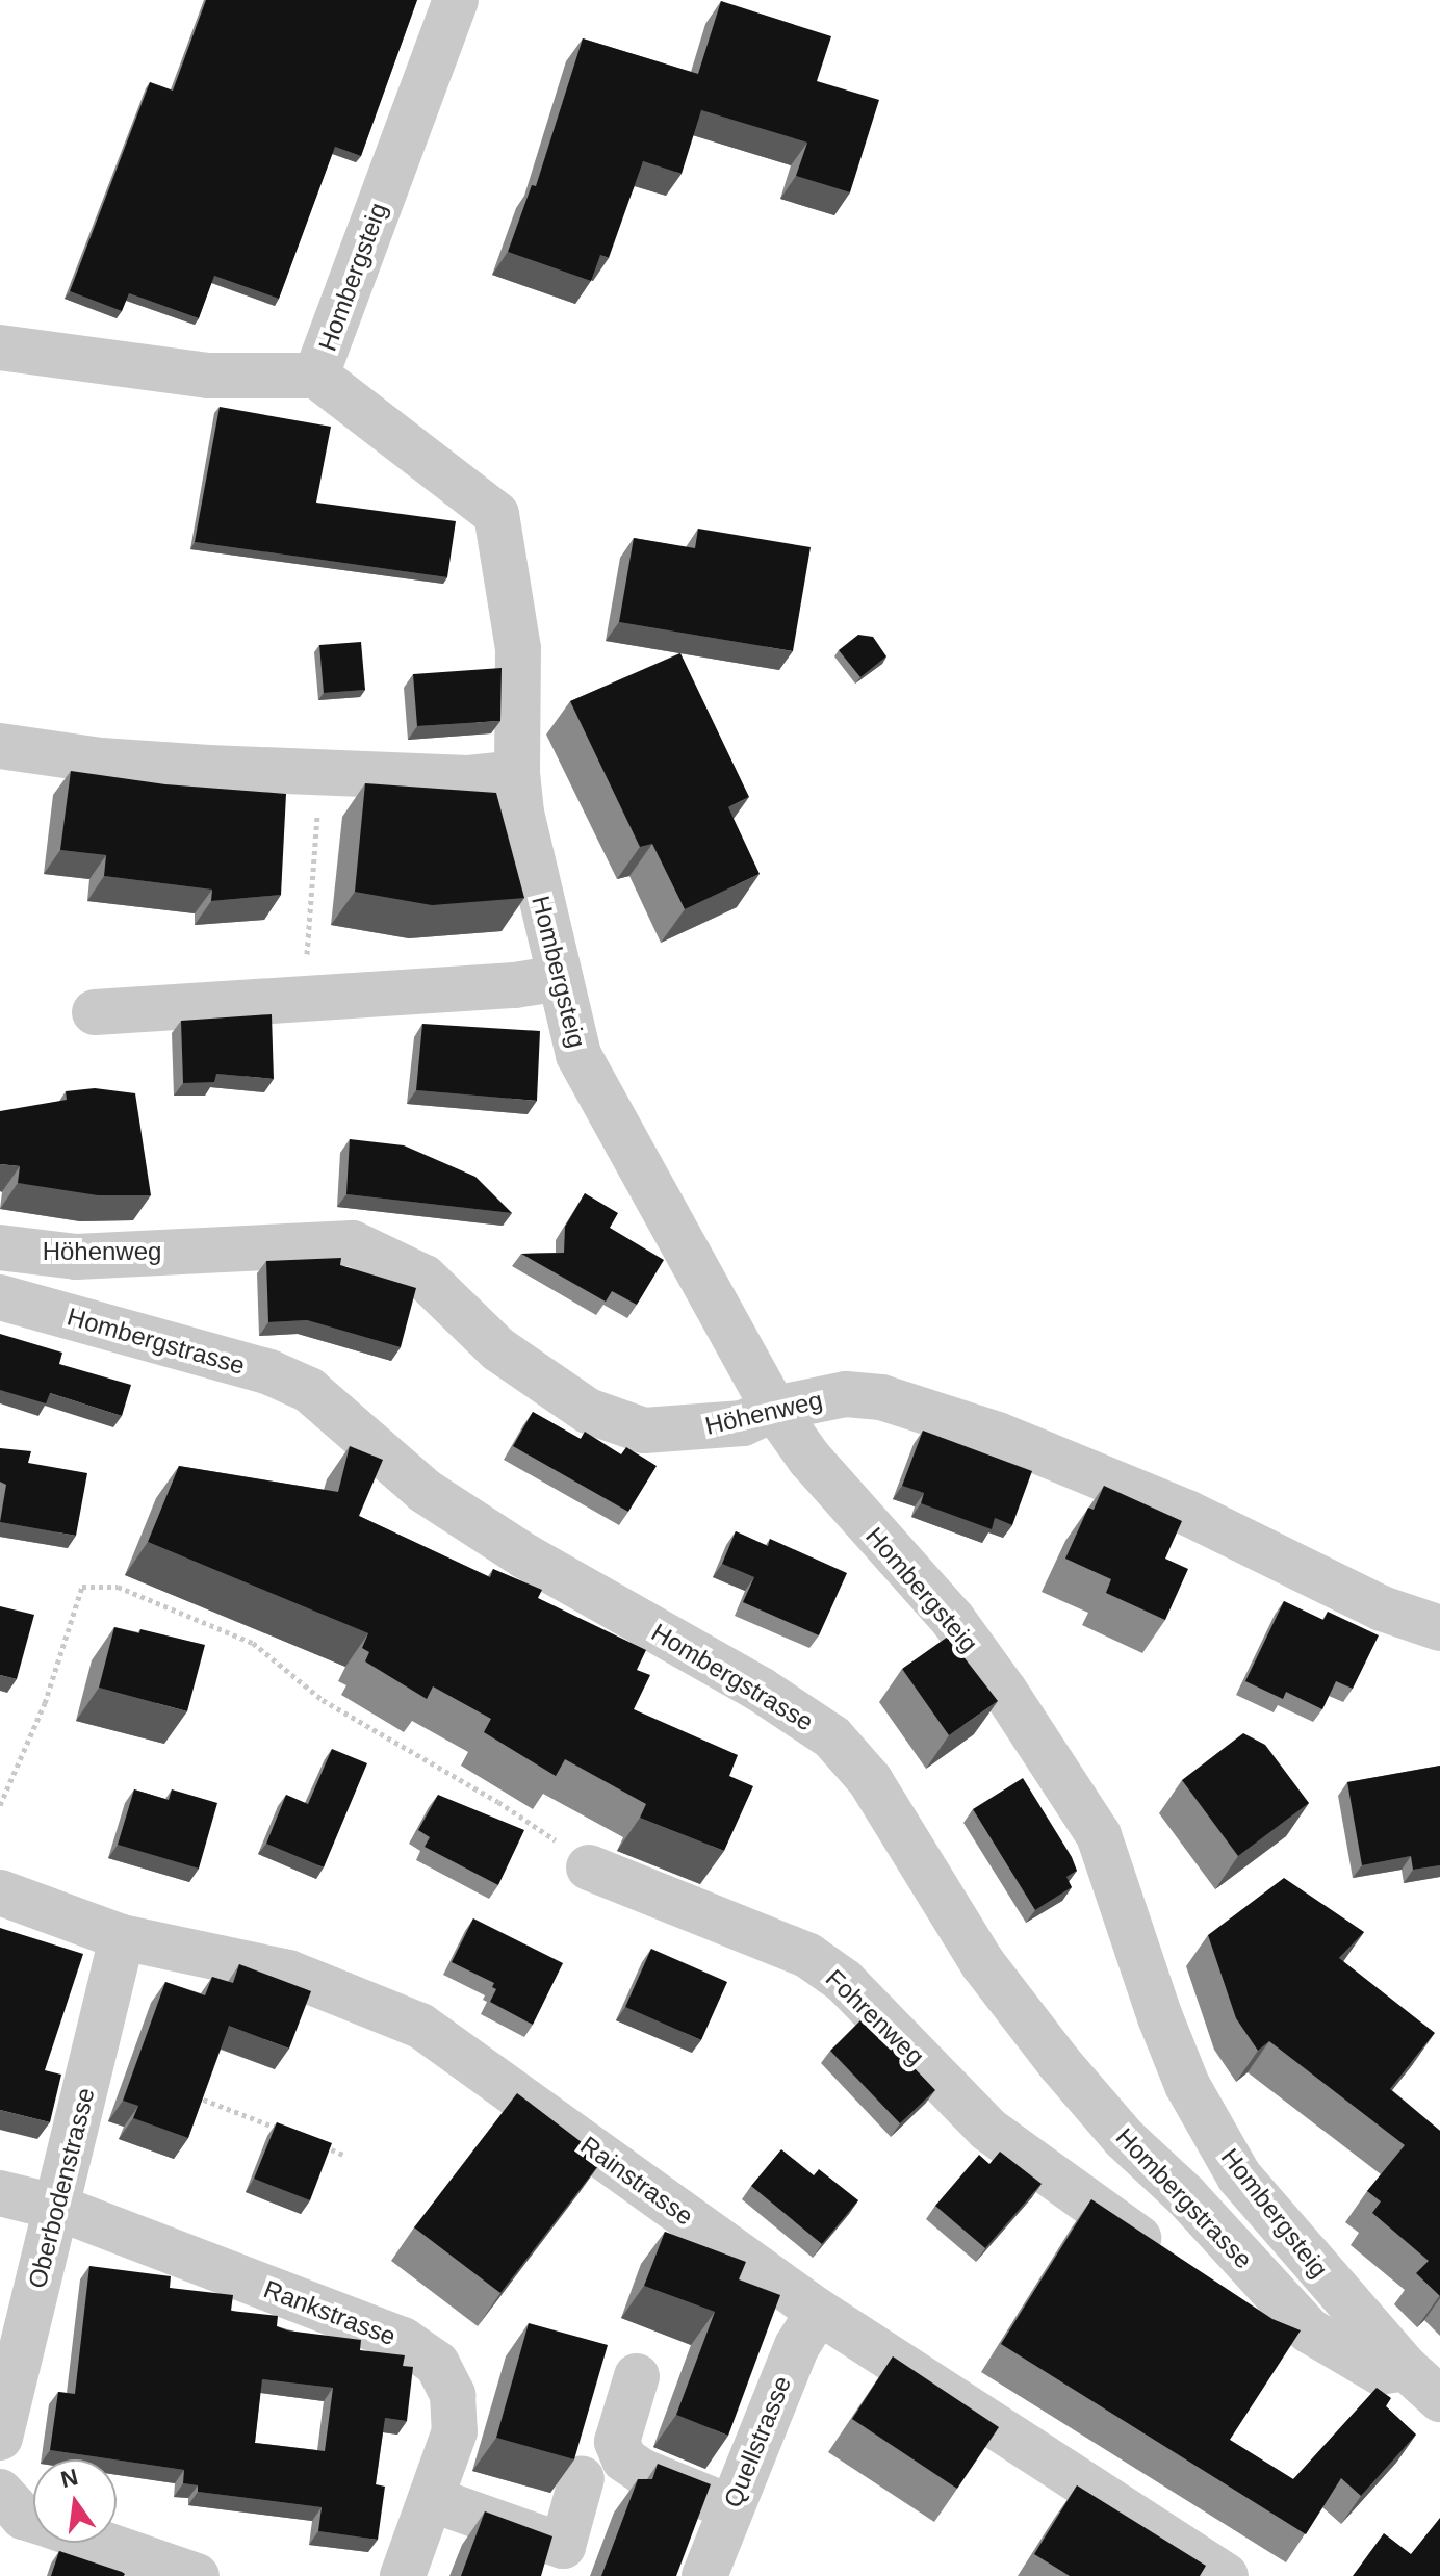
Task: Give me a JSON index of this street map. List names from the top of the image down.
{
  "streets": {
    "street": [
      "Hombergsteig",
      "Höhenweg",
      "Hombergstrasse",
      "Fohrenweg",
      "Rainstrasse",
      "Oberbodenstrasse",
      "Rankstrasse",
      "Quellstrasse"
    ]
  },
  "crossings": [
    ["Hombergsteig", "Höhenweg"],
    ["Hombergsteig", "Hombergstrasse"],
    ["Rainstrasse", "Oberbodenstrasse"],
    ["Rainstrasse", "Quellstrasse"],
    ["Oberbodenstrasse", "Rankstrasse"]
  ],
  "north": "top"
}
